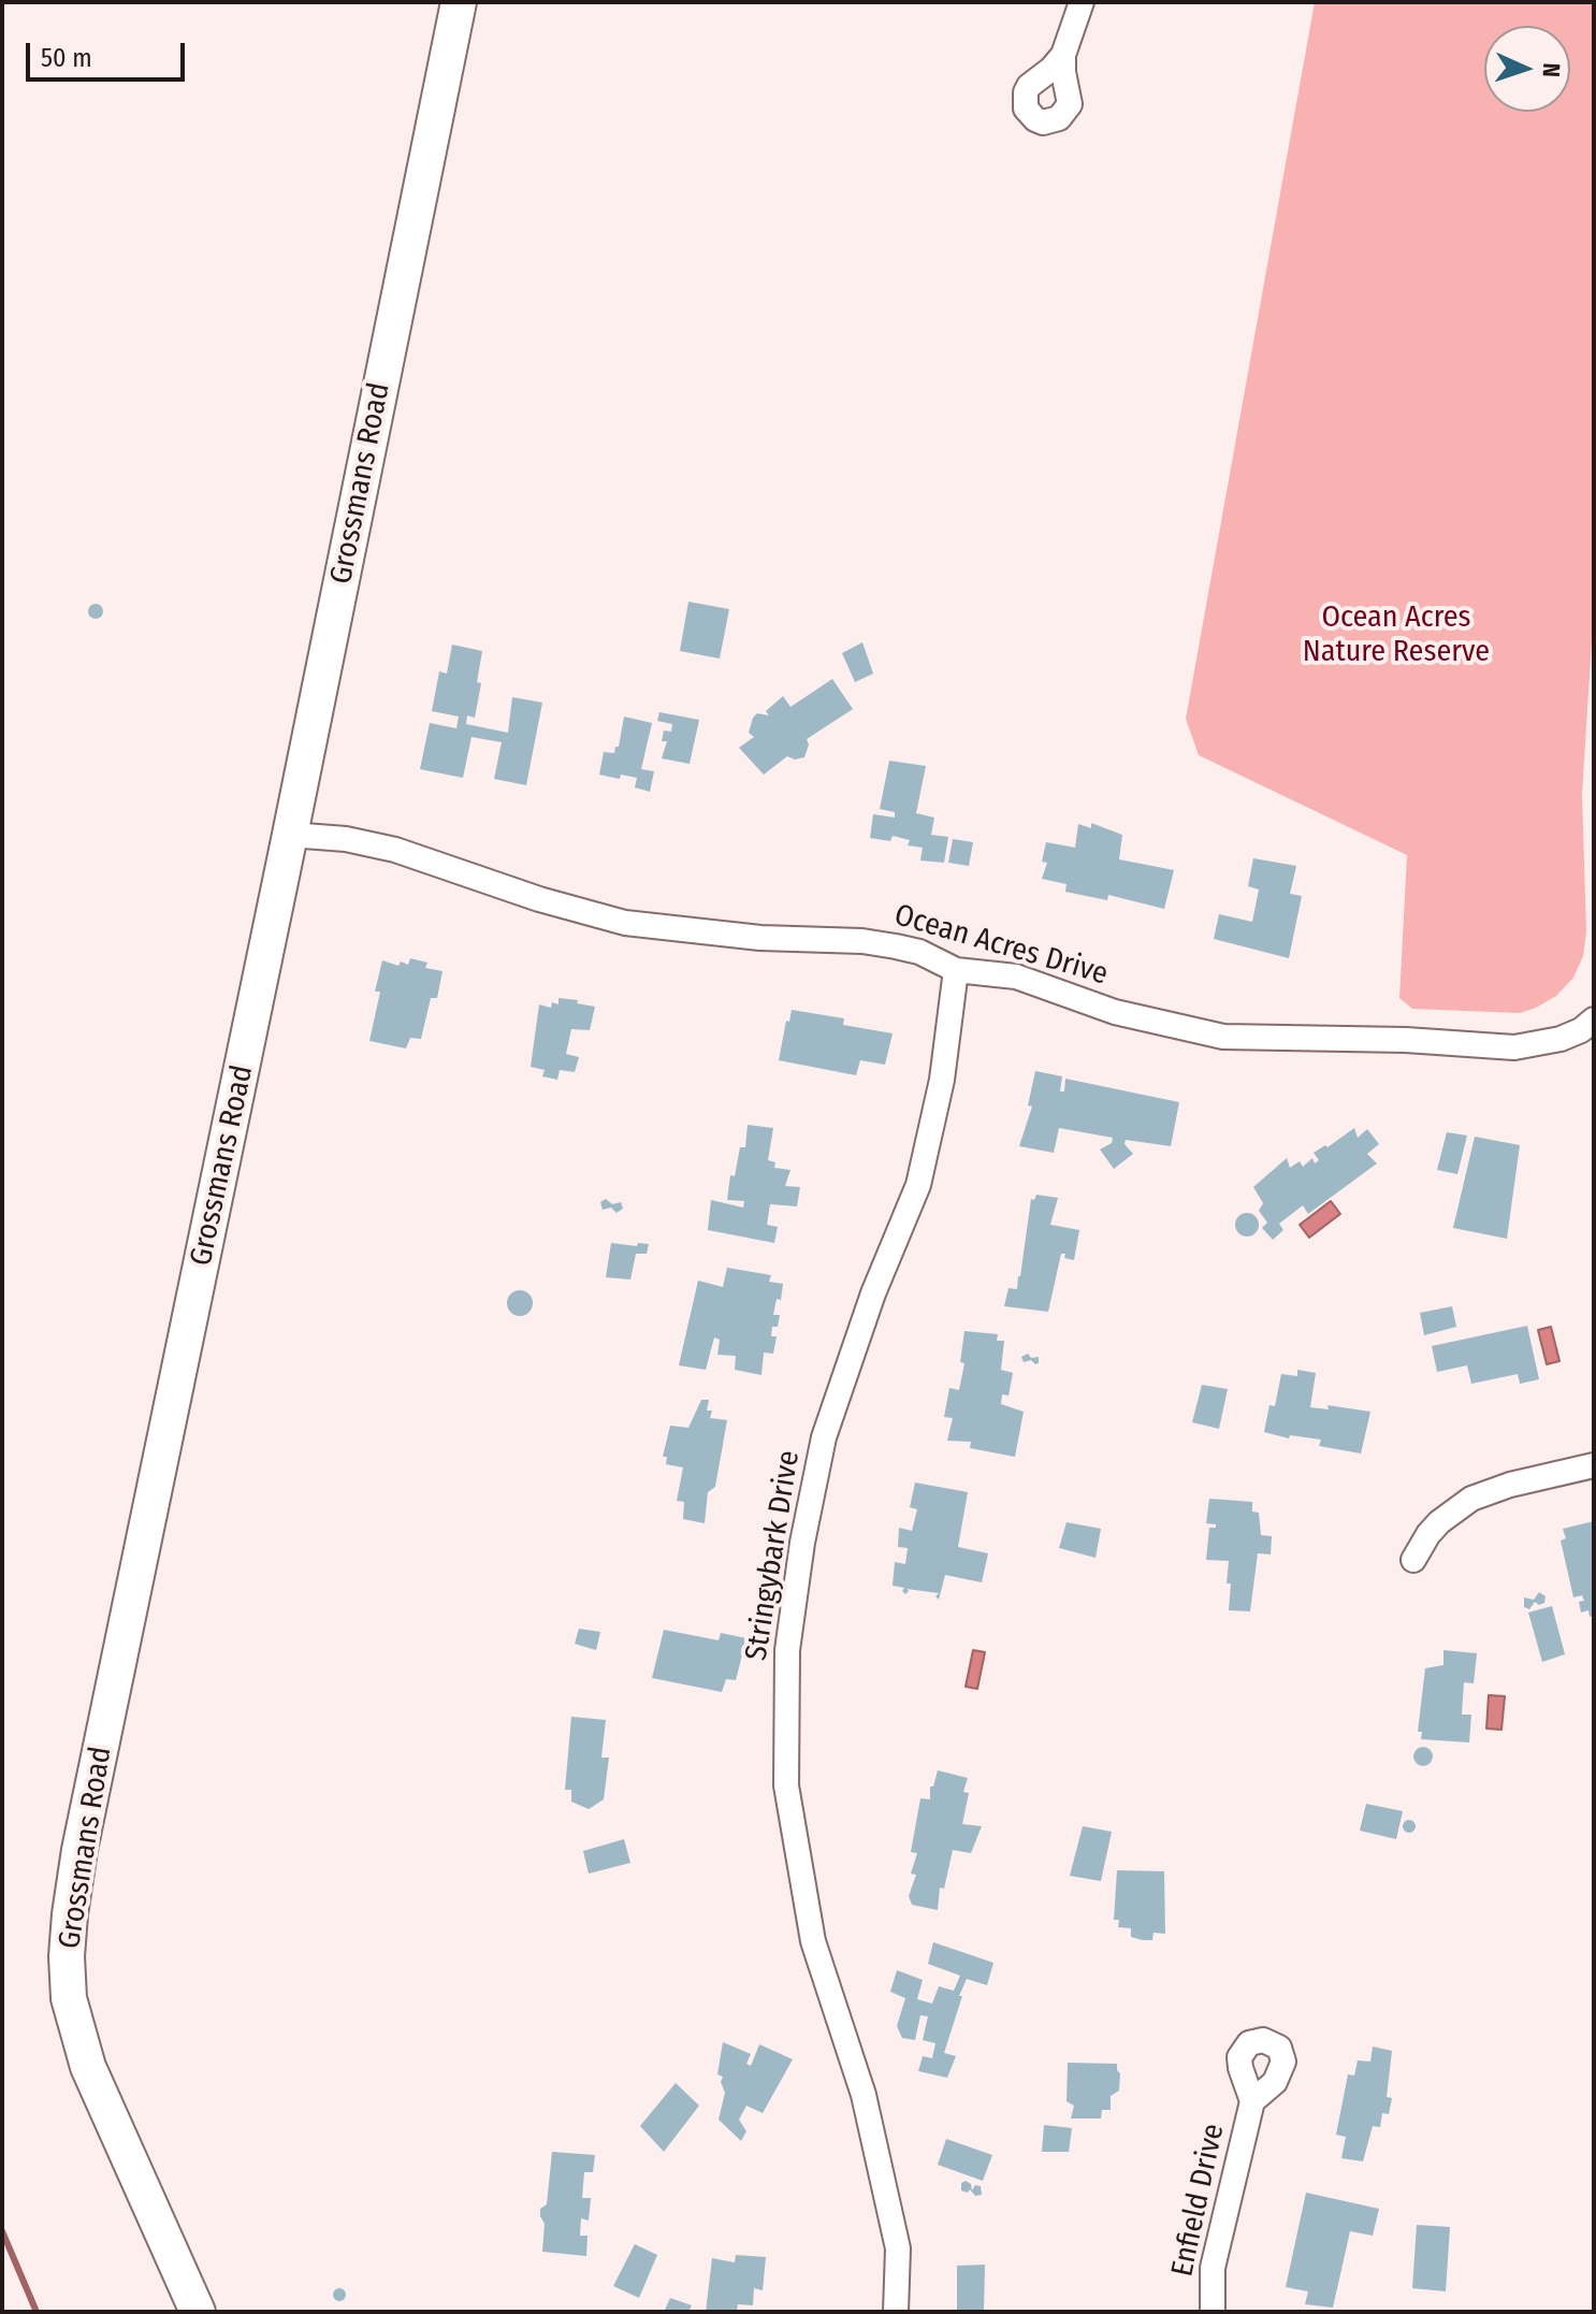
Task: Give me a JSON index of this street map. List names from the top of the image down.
{
  "streets": {
    "street": [
      "Grossmans Road",
      "Ocean Acres Drive",
      "Stringybark Drive",
      "Enfield Drive"
    ]
  },
  "crossings": [
    ["Grossmans Road", "Ocean Acres Drive"],
    ["Ocean Acres Drive", "Stringybark Drive"]
  ],
  "parks": ["Ocean Acres Nature Reserve"],
  "scale_bar": "50 m",
  "north": "right"
}
